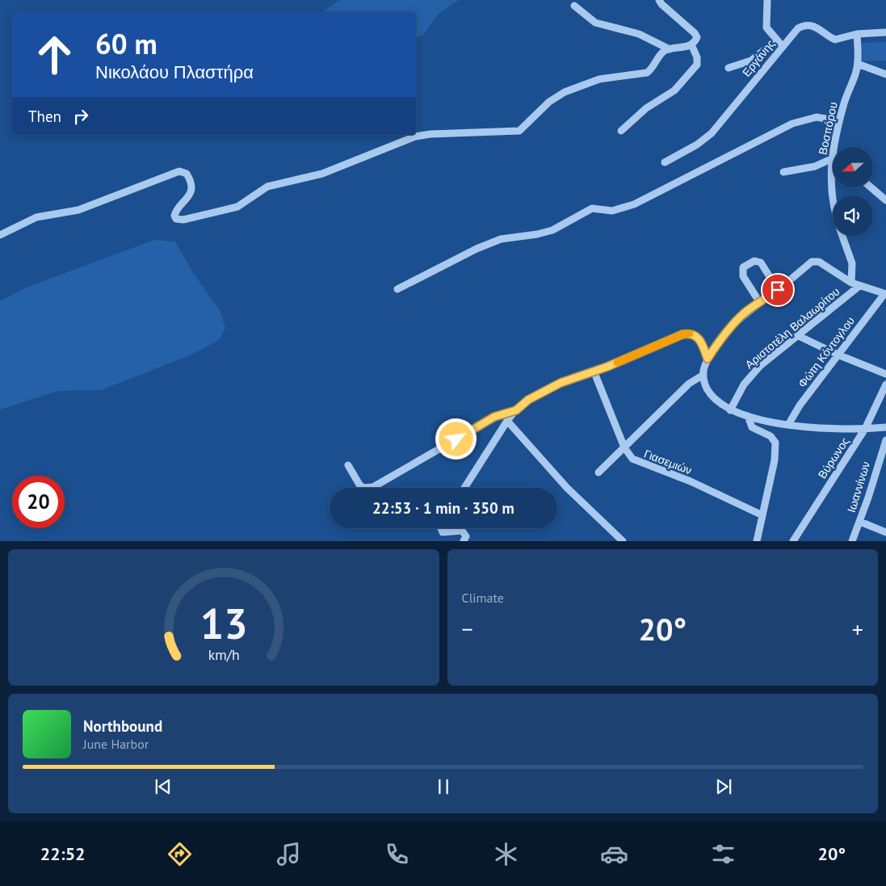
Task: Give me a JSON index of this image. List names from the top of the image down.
{
  "streets": {
    "street": [
      "Εργάνης",
      "Βοσπόρου",
      "Αριστοτέλη Βαλαωρίτου",
      "Φώτη Κόντογλου",
      "Βύρωνος",
      "Γιασεμιών",
      "Ιωαννίνων"
    ]
  },
  "crossings": [
    ["Εργάνης", "Βοσπόρου"]
  ],
  "north": "left",
  "page": {
    "turn": ["60 m", "Νικολάου Πλαστήρα"],
    "then": "Then",
    "limit": "20",
    "trip": "22:53 · 1 min · 350 m",
    "tile": "Climate",
    "heat": ["−", "20°", "+"],
    "song": ["Northbound", "June Harbor"],
    "tabs": ["22:52", "20°"],
    "gauge": ["13", "km/h"]
  }
}
